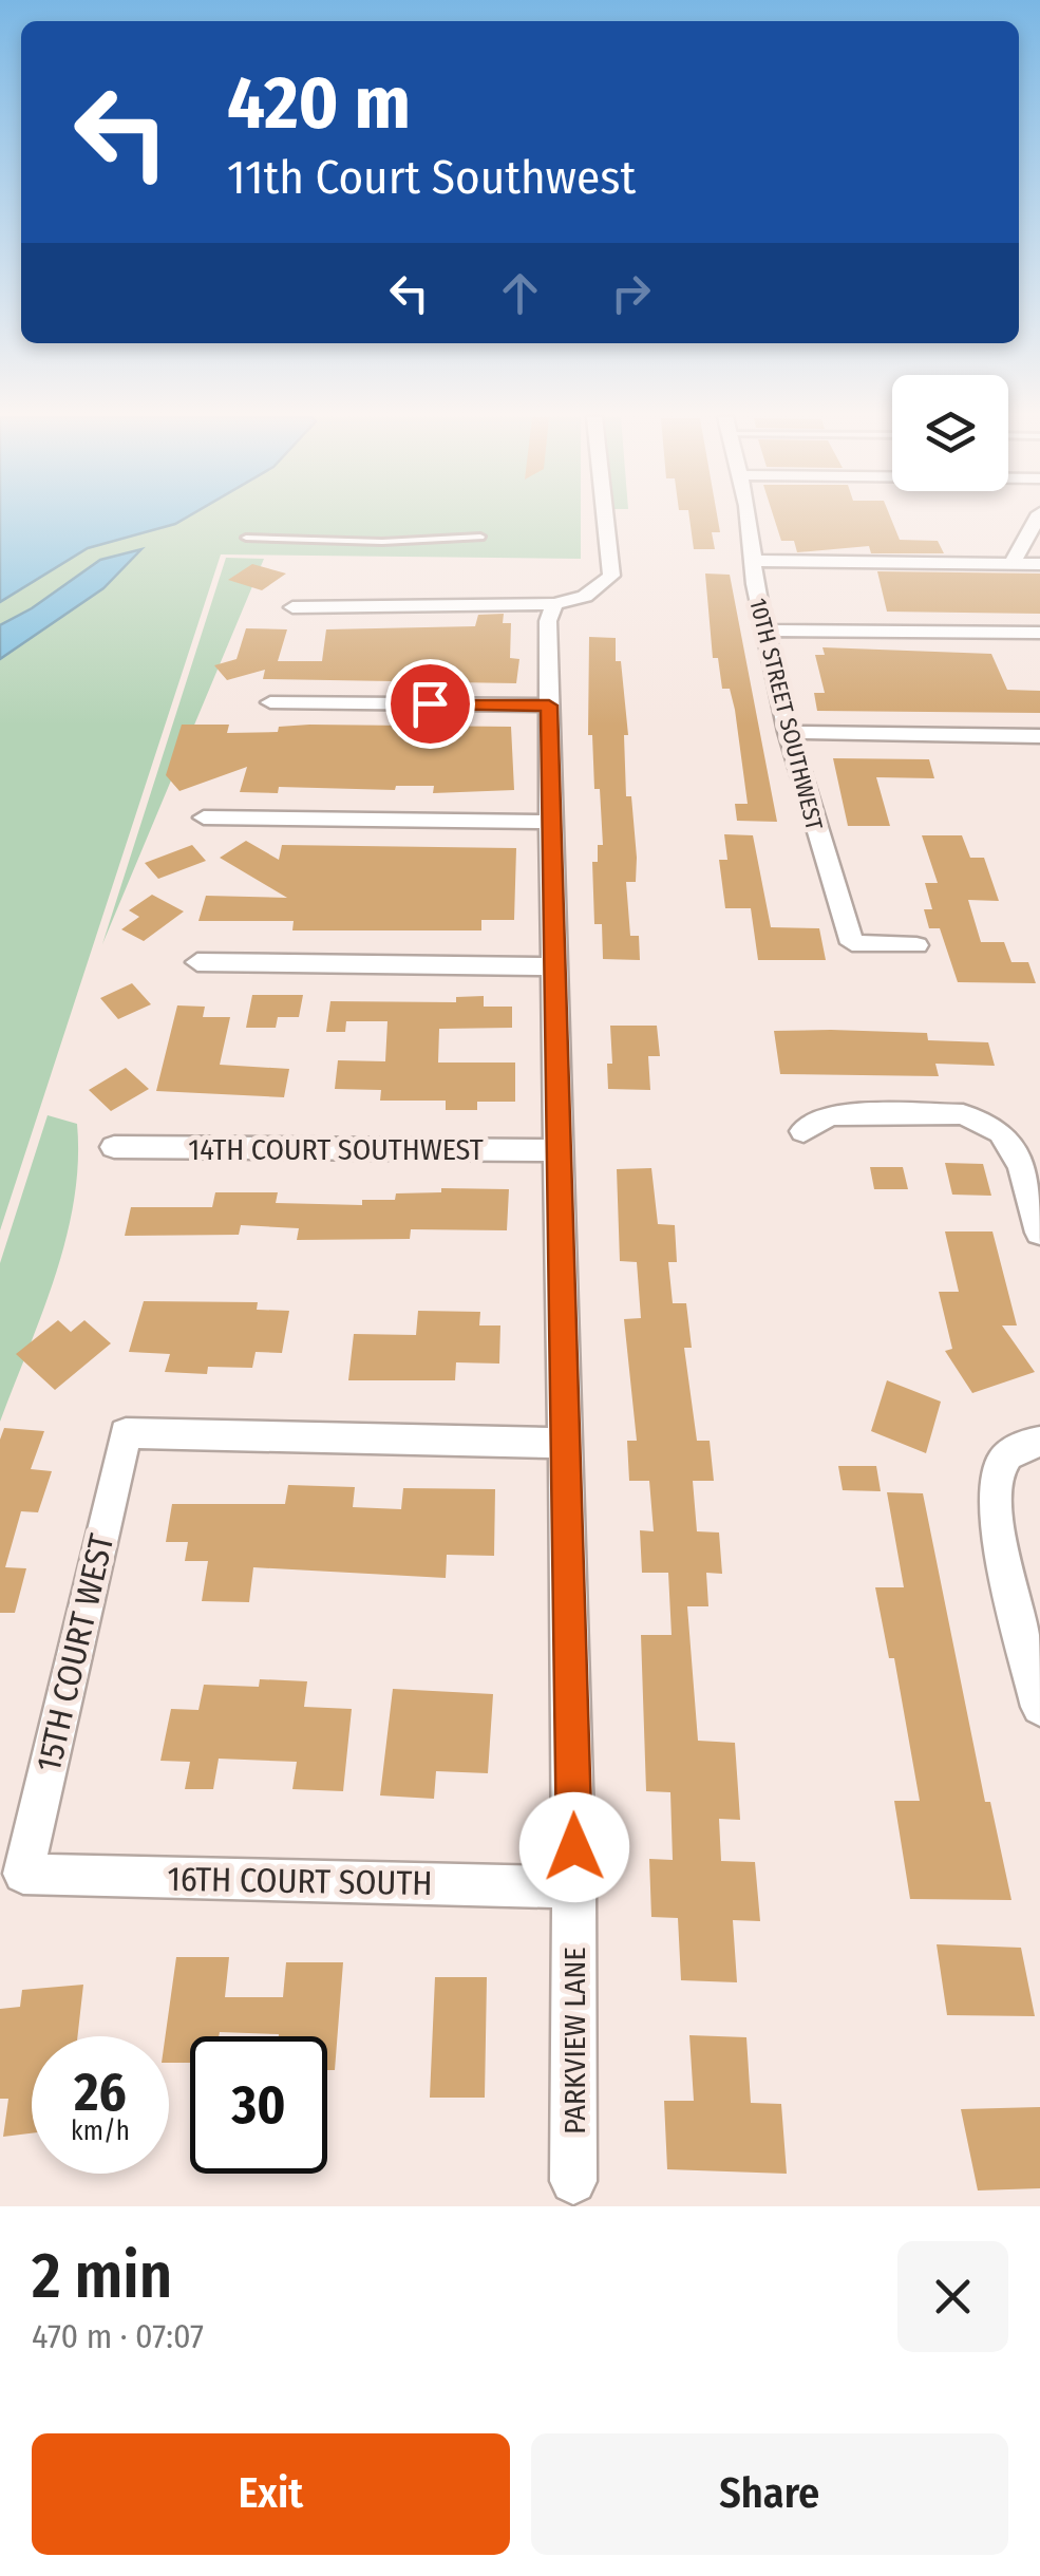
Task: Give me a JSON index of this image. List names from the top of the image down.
{
  "streets": {
    "street": [
      "10TH STREET SOUTHWEST",
      "14TH COURT SOUTHWEST",
      "15TH COURT WEST",
      "16TH COURT SOUTH",
      "PARKVIEW LANE"
    ]
  },
  "crossings": [
    ["14TH COURT SOUTHWEST", "PARKVIEW LANE"],
    ["15TH COURT WEST", "16TH COURT SOUTH"],
    ["15TH COURT WEST", "PARKVIEW LANE"],
    ["16TH COURT SOUTH", "PARKVIEW LANE"]
  ],
  "page": {
    "turn": ["420 m", "11th Court Southwest"],
    "speed": "26 km/h",
    "limit": "30",
    "heading": ["2 min", "470 m · 07:07"],
    "buttons": ["Exit", "Share"]
  }
}
